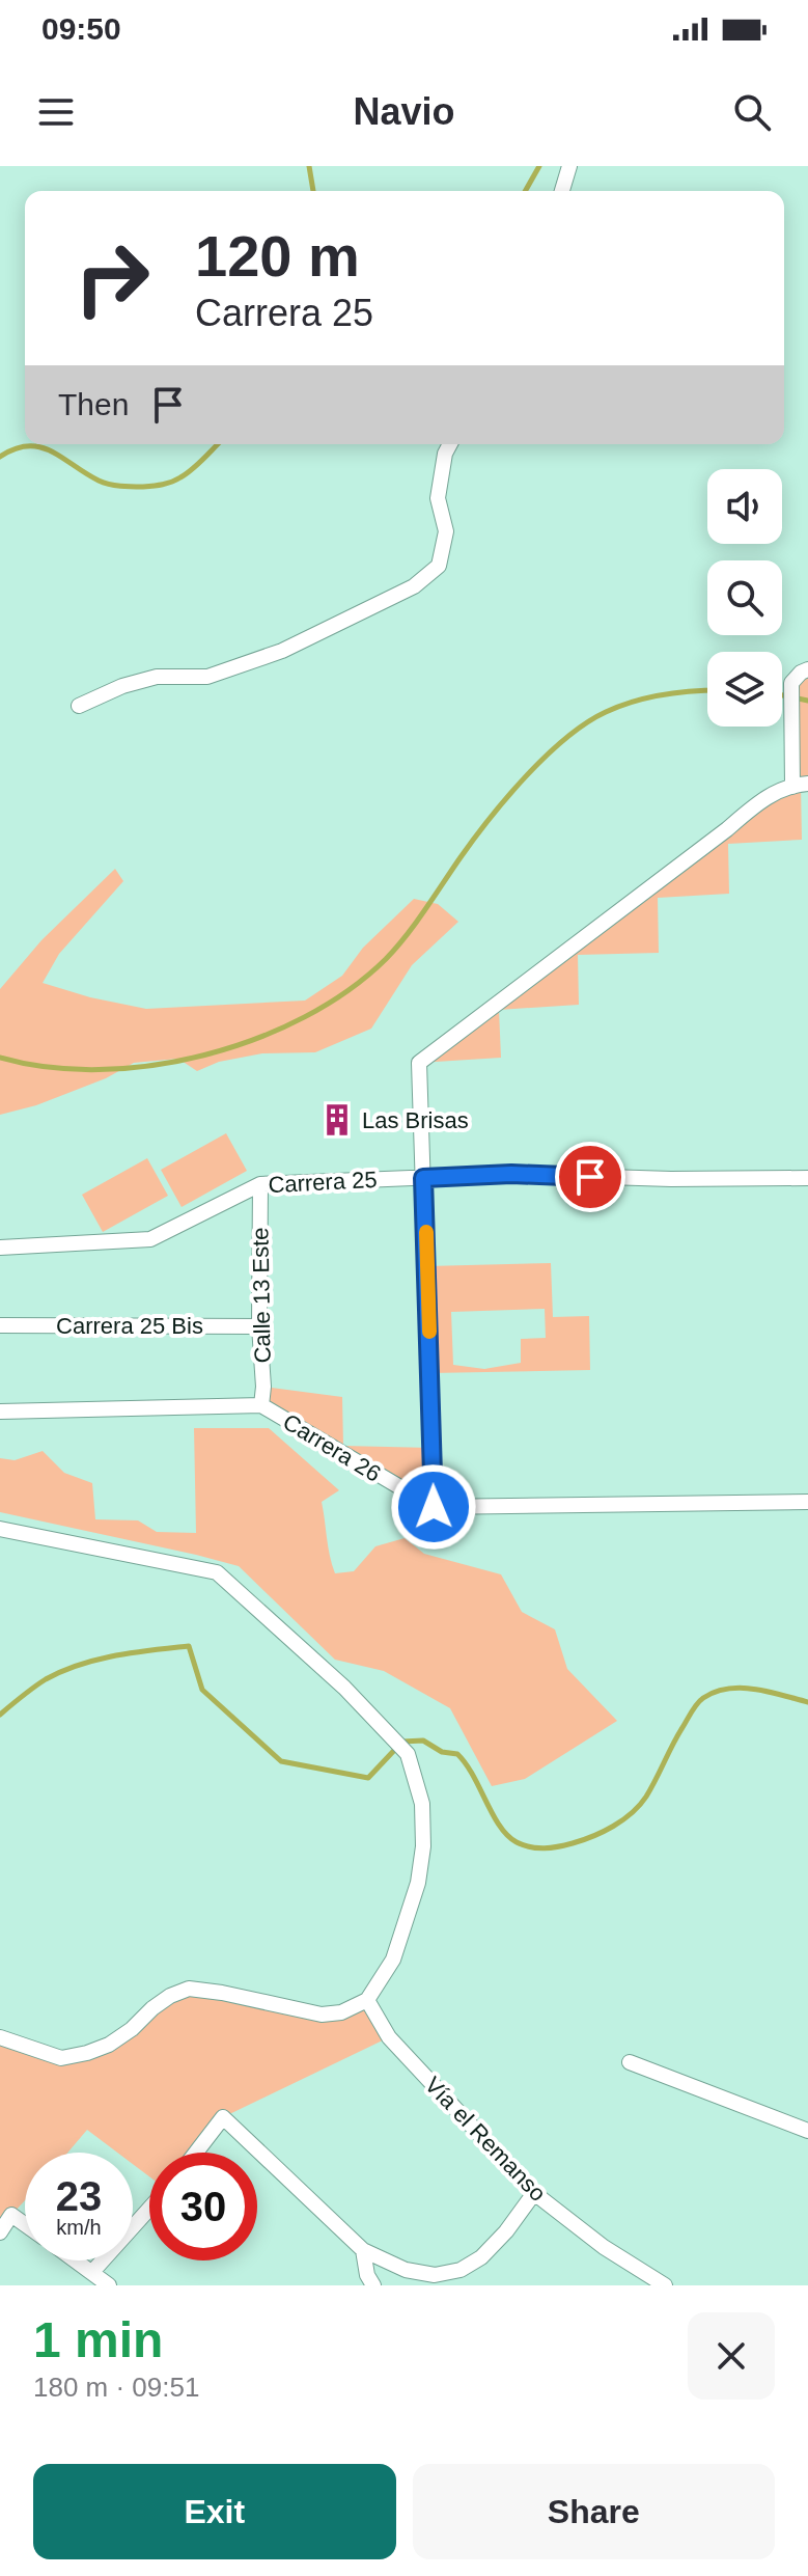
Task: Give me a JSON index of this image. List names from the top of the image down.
{
  "streets": {
    "street": [
      "Carrera 25",
      "Calle 13 Este",
      "Carrera 25 Bis",
      "Carrera 26",
      "Vía el Remanso"
    ]
  },
  "crossings": [
    ["Carrera 25", "Calle 13 Este"],
    ["Calle 13 Este", "Carrera 25 Bis"],
    ["Calle 13 Este", "Carrera 26"]
  ],
  "places": {
    "building": ["Las Brisas"]
  },
  "page": {
    "status": "09:50",
    "header": "Navio",
    "turn": ["120 m", "Carrera 25"],
    "then": "Then",
    "speed": "23 km/h",
    "limit": "30",
    "heading": ["1 min", "180 m · 09:51"],
    "buttons": ["Exit", "Share"]
  }
}
